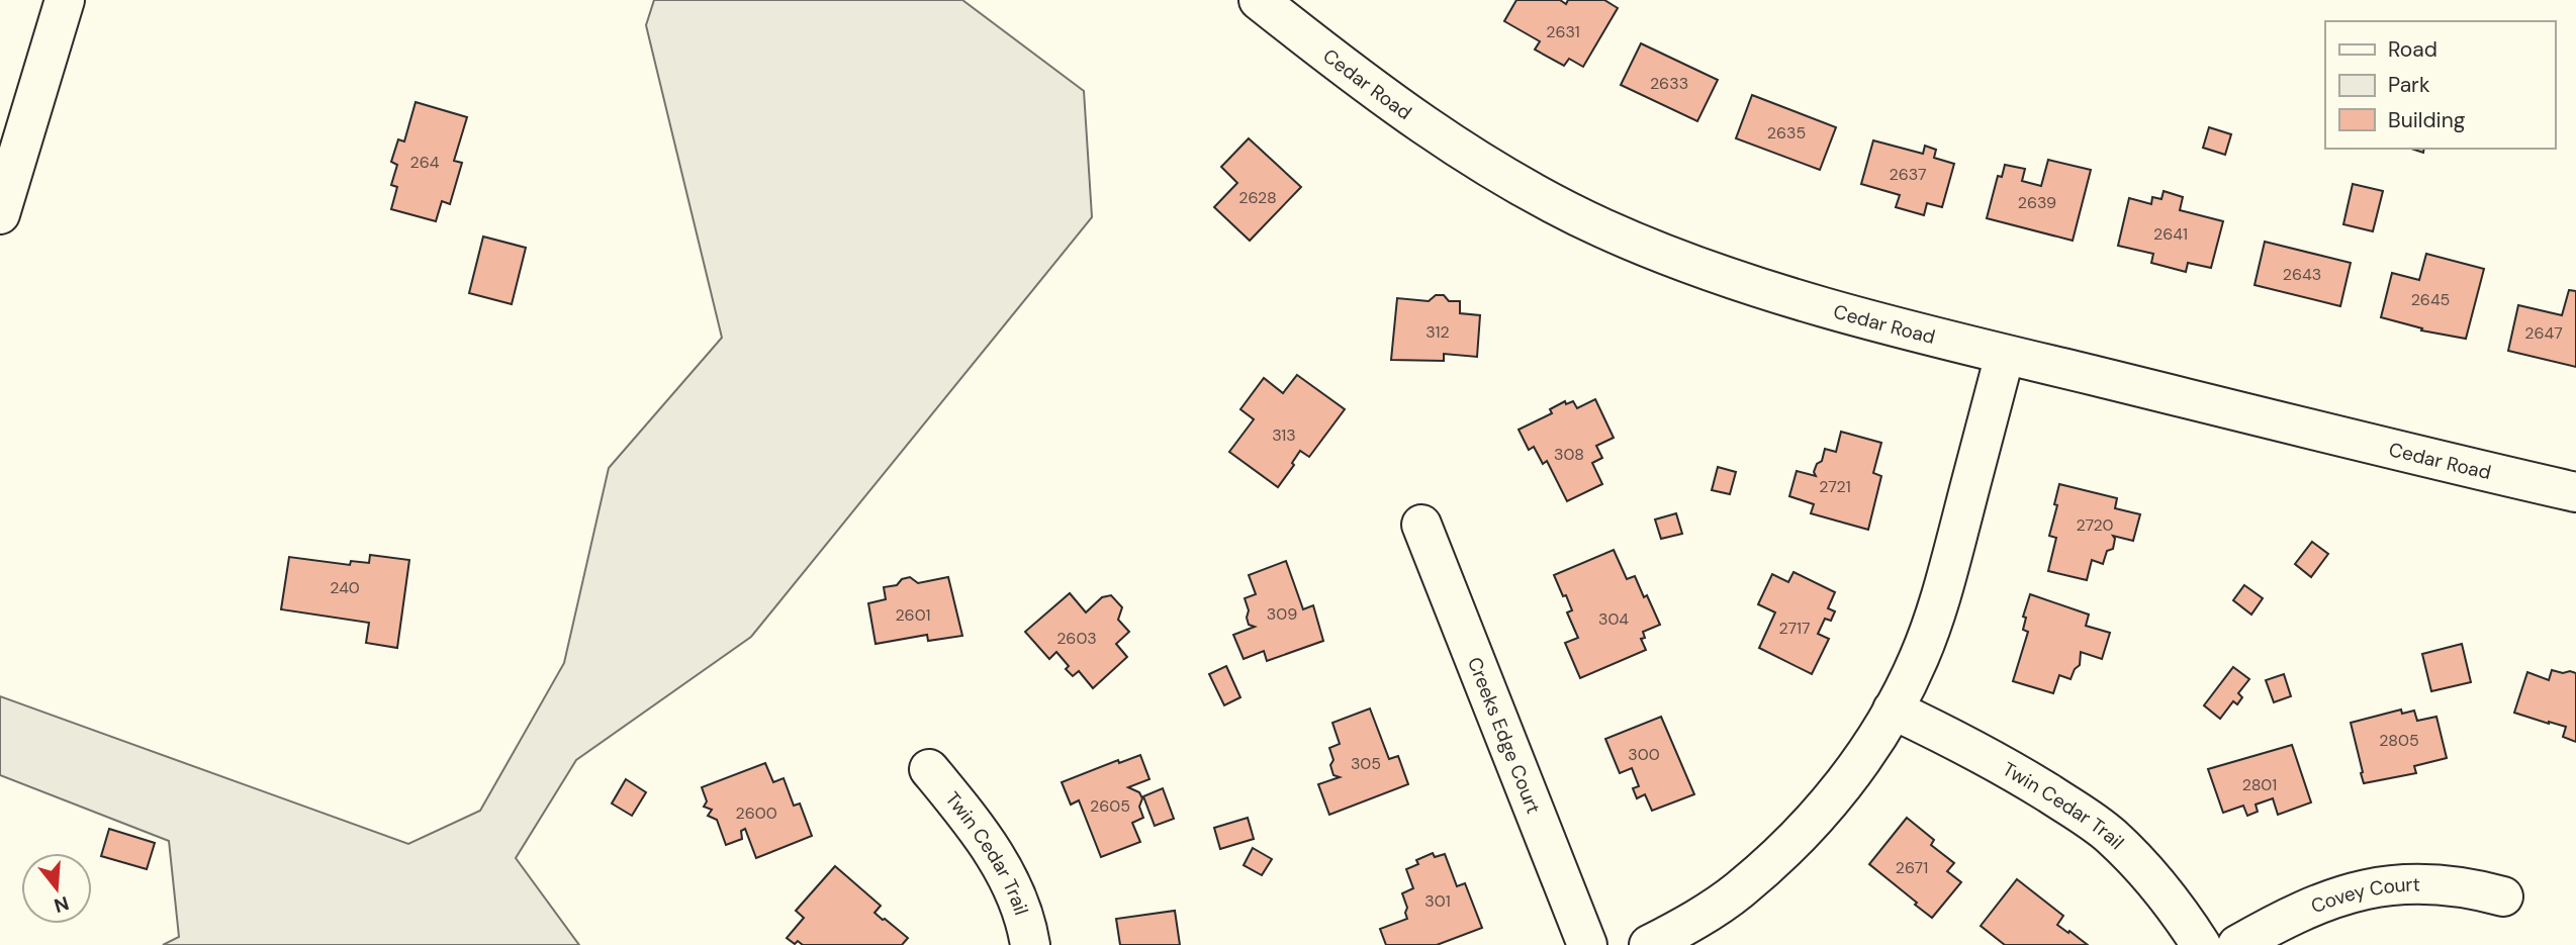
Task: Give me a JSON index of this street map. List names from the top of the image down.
{
  "streets": {
    "street": [
      "Cedar Road",
      "Creeks Edge Court",
      "Twin Cedar Trail",
      "Covey Court"
    ]
  },
  "house_numbers": [
    "2631",
    "2633",
    "2635",
    "264",
    "2637",
    "2628",
    "2639",
    "2641",
    "2643",
    "2645",
    "312",
    "2647",
    "313",
    "308",
    "2721",
    "2720",
    "240",
    "309",
    "2601",
    "304",
    "2717",
    "2603",
    "2805",
    "300",
    "305",
    "2801",
    "2605",
    "2600",
    "2671",
    "301"
  ],
  "legend": ["Road", "Park", "Building"],
  "north": "bottom"
}
